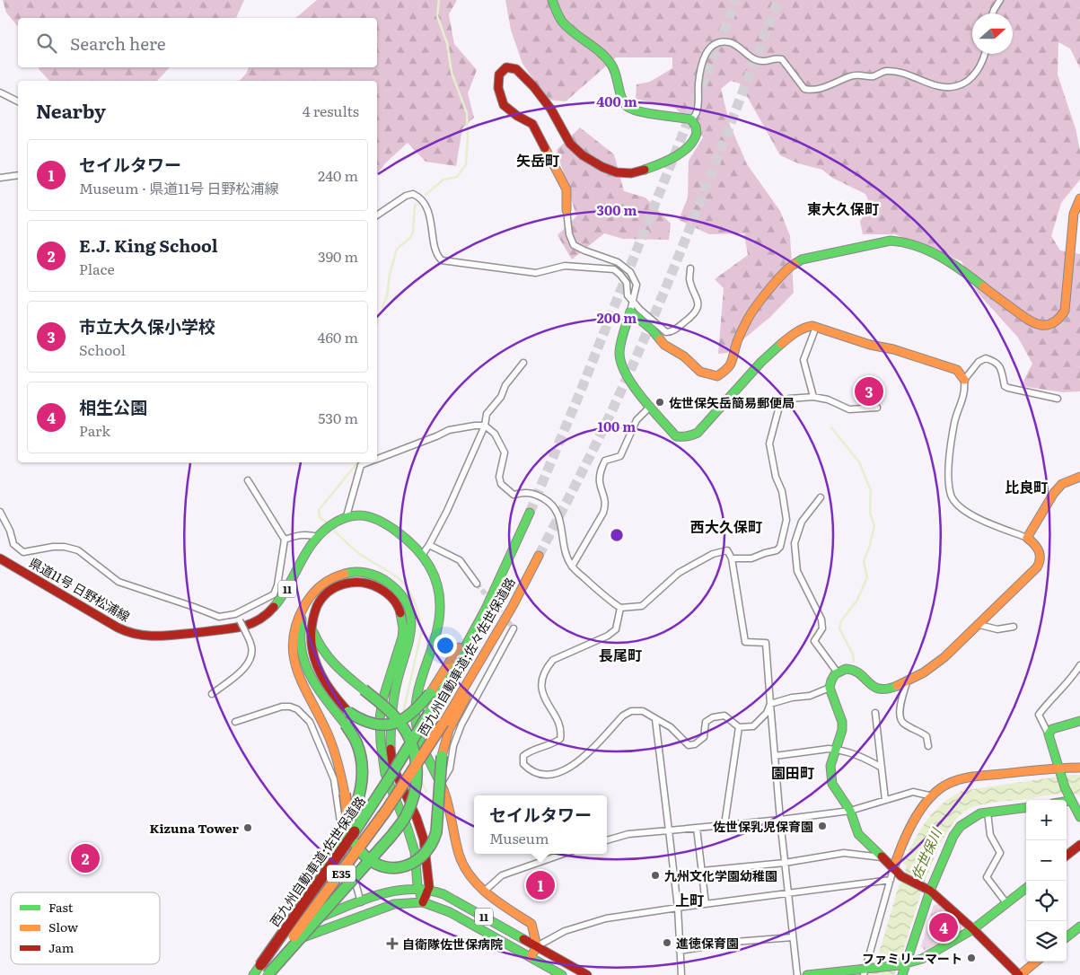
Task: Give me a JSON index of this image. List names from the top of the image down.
{
  "streets": {
    "main road": [
      "県道11号 日野松浦線",
      "11",
      "西九州自動車道;佐々佐世保道路",
      "西九州自動車道;佐世保道路",
      "E35"
    ]
  },
  "crossings": [
    ["県道11号 日野松浦線", "11"],
    ["11", "西九州自動車道;佐世保道路"],
    ["西九州自動車道;佐々佐世保道路", "西九州自動車道;佐世保道路"]
  ],
  "districts": [
    "矢岳町",
    "東大久保町",
    "比良町",
    "西大久保町",
    "長尾町",
    "園田町",
    "上町"
  ],
  "water": ["佐世保川"],
  "places": {
    "other": [
      "佐世保矢岳簡易郵便局",
      "佐世保乳児保育園",
      "Kizuna Tower",
      "九州文化学園幼稚園",
      "進徳保育園",
      "ファミリーマート"
    ],
    "health": ["自衛隊佐世保病院"]
  },
  "legend": ["Fast", "Slow", "Jam"],
  "north": "right",
  "page": {
    "search": "Search here",
    "heading": ["Nearby", "4 results"],
    "list": [
      {
        "mark": "1",
        "name": "セイルタワー",
        "note": "Museum · 県道11号 日野松浦線",
        "value": "240 m"
      },
      {
        "mark": "2",
        "name": "E.J. King School",
        "note": "Place",
        "value": "390 m"
      },
      {
        "mark": "3",
        "name": "市立大久保小学校",
        "note": "School",
        "value": "460 m"
      },
      {
        "mark": "4",
        "name": "相生公園",
        "note": "Park",
        "value": "530 m"
      }
    ],
    "pins": [
      "3",
      "2",
      "1",
      "4"
    ],
    "popup": ["セイルタワー", "Museum"],
    "map_buttons": ["+", "−"]
  },
  "rings": [
    "400 m",
    "300 m",
    "200 m",
    "100 m"
  ]
}
